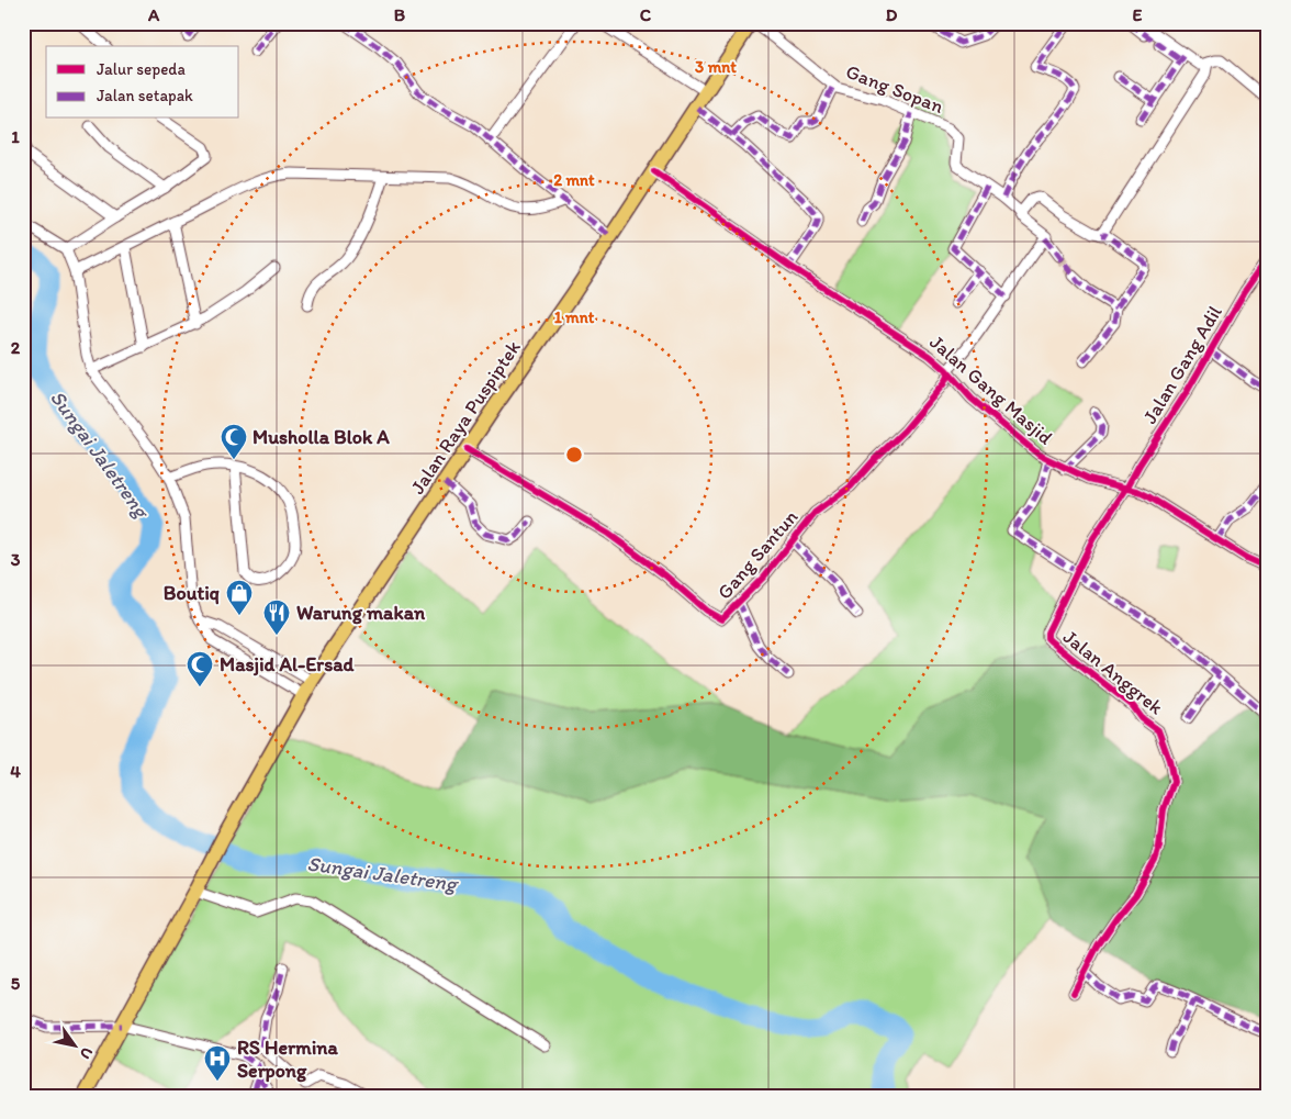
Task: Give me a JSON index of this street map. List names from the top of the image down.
{
  "streets": {
    "main road": ["Jalan Raya Puspiptek"],
    "street": [
      "Gang Sopan",
      "Jalan Gang Adil",
      "Jalan Gang Masjid",
      "Gang Santun",
      "Jalan Anggrek"
    ]
  },
  "crossings": [
    ["Gang Sopan", "Jalan Raya Puspiptek"],
    ["Jalan Gang Adil", "Jalan Gang Masjid"],
    ["Jalan Gang Adil", "Jalan Anggrek"],
    ["Jalan Gang Masjid", "Jalan Raya Puspiptek"],
    ["Jalan Gang Masjid", "Gang Santun"],
    ["Jalan Raya Puspiptek", "Gang Santun"]
  ],
  "water": ["Sungai Jaletreng"],
  "places": {
    "mosque": ["Musholla Blok A", "Masjid Al-Ersad"],
    "shop": ["Boutiq"],
    "restaurant": ["Warung makan"],
    "hospital": ["RS Hermina Serpong"]
  },
  "legend": ["Jalur sepeda", "Jalan setapak"],
  "north": "bottom right",
  "grid": {
    "columns": [
      "A",
      "B",
      "C",
      "D",
      "E"
    ],
    "rows": [
      "1",
      "2",
      "3",
      "4",
      "5"
    ]
  },
  "rings": ["3 mnt", "2 mnt", "1 mnt"]
}
